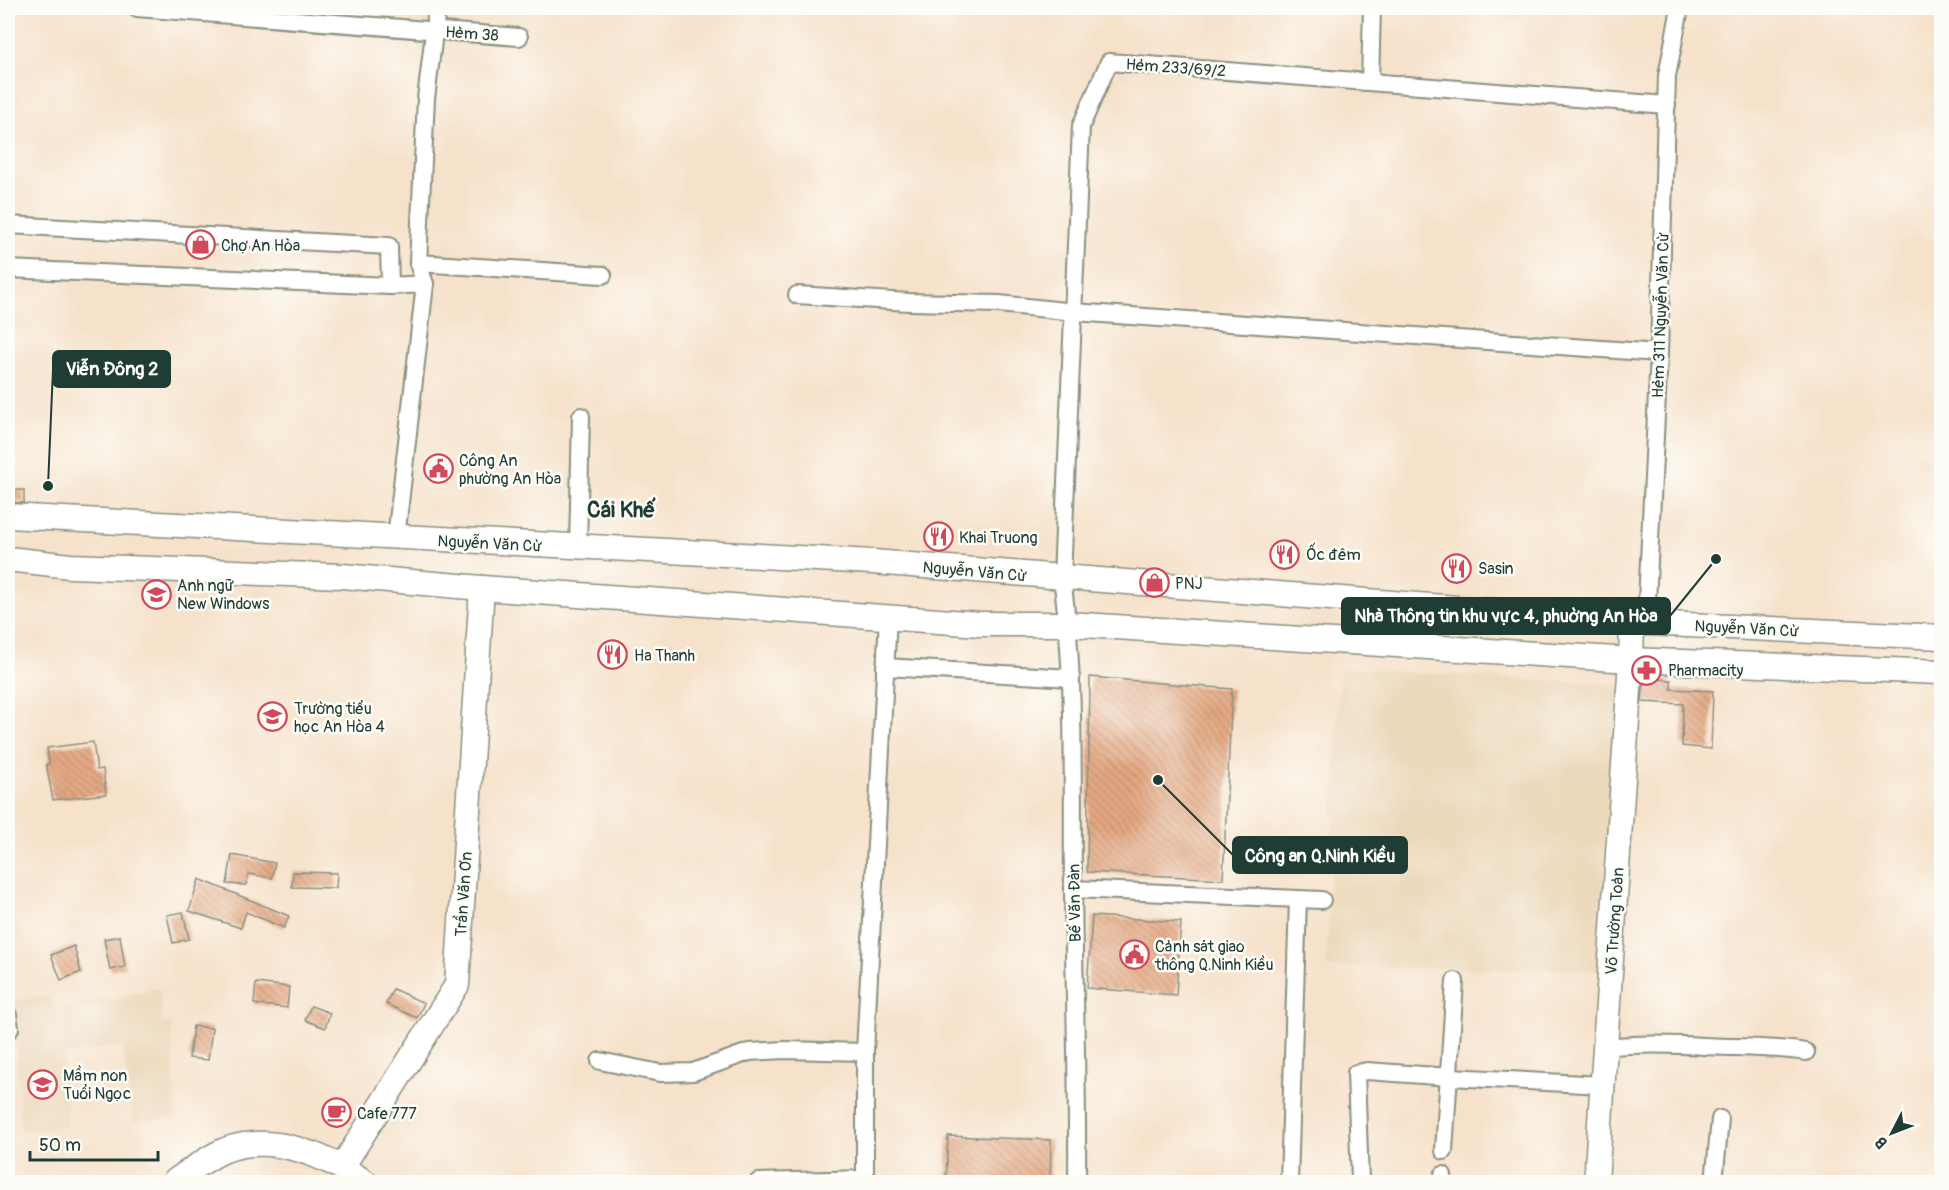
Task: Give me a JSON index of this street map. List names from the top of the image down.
{
  "streets": {
    "main road": ["Nguyễn Văn Cừ", "Trần Văn Ơn", "Võ Trường Toản"],
    "street": [
      "Hèm 38",
      "Hẻm 233/69/2",
      "Hẻm 311 Nguyễn Văn Cừ",
      "Bế Văn Đàn"
    ]
  },
  "crossings": [
    ["Hẻm 233/69/2", "Hẻm 311 Nguyễn Văn Cừ"],
    ["Hẻm 233/69/2", "Nguyễn Văn Cừ"],
    ["Hẻm 233/69/2", "Bế Văn Đàn"],
    ["Hẻm 311 Nguyễn Văn Cừ", "Nguyễn Văn Cừ"],
    ["Hẻm 311 Nguyễn Văn Cừ", "Võ Trường Toản"],
    ["Nguyễn Văn Cừ", "Võ Trường Toản"]
  ],
  "districts": ["Cái Khế"],
  "places": {
    "shop": ["Chợ An Hòa", "PNJ"],
    "public building": ["Công An phường An Hòa", "Cảnh sát giao thông Q.Ninh Kiều"],
    "other": ["Viễn Đông 2", "Nhà Thông tin khu vực 4, phuờng An Hòa", "Công an Q.Ninh Kiều"],
    "restaurant": [
      "Khai Truong",
      "Ốc đêm",
      "Sasin",
      "Ha Thanh"
    ],
    "school or university": ["Anh ngữ New Windows", "Trường tiểu học An Hòa 4", "Mầm non Tuổi Ngọc"],
    "pharmacy": ["Pharmacity"],
    "cafe": ["Cafe 777"]
  },
  "scale_bar": "50 m",
  "north": "bottom left"
}
